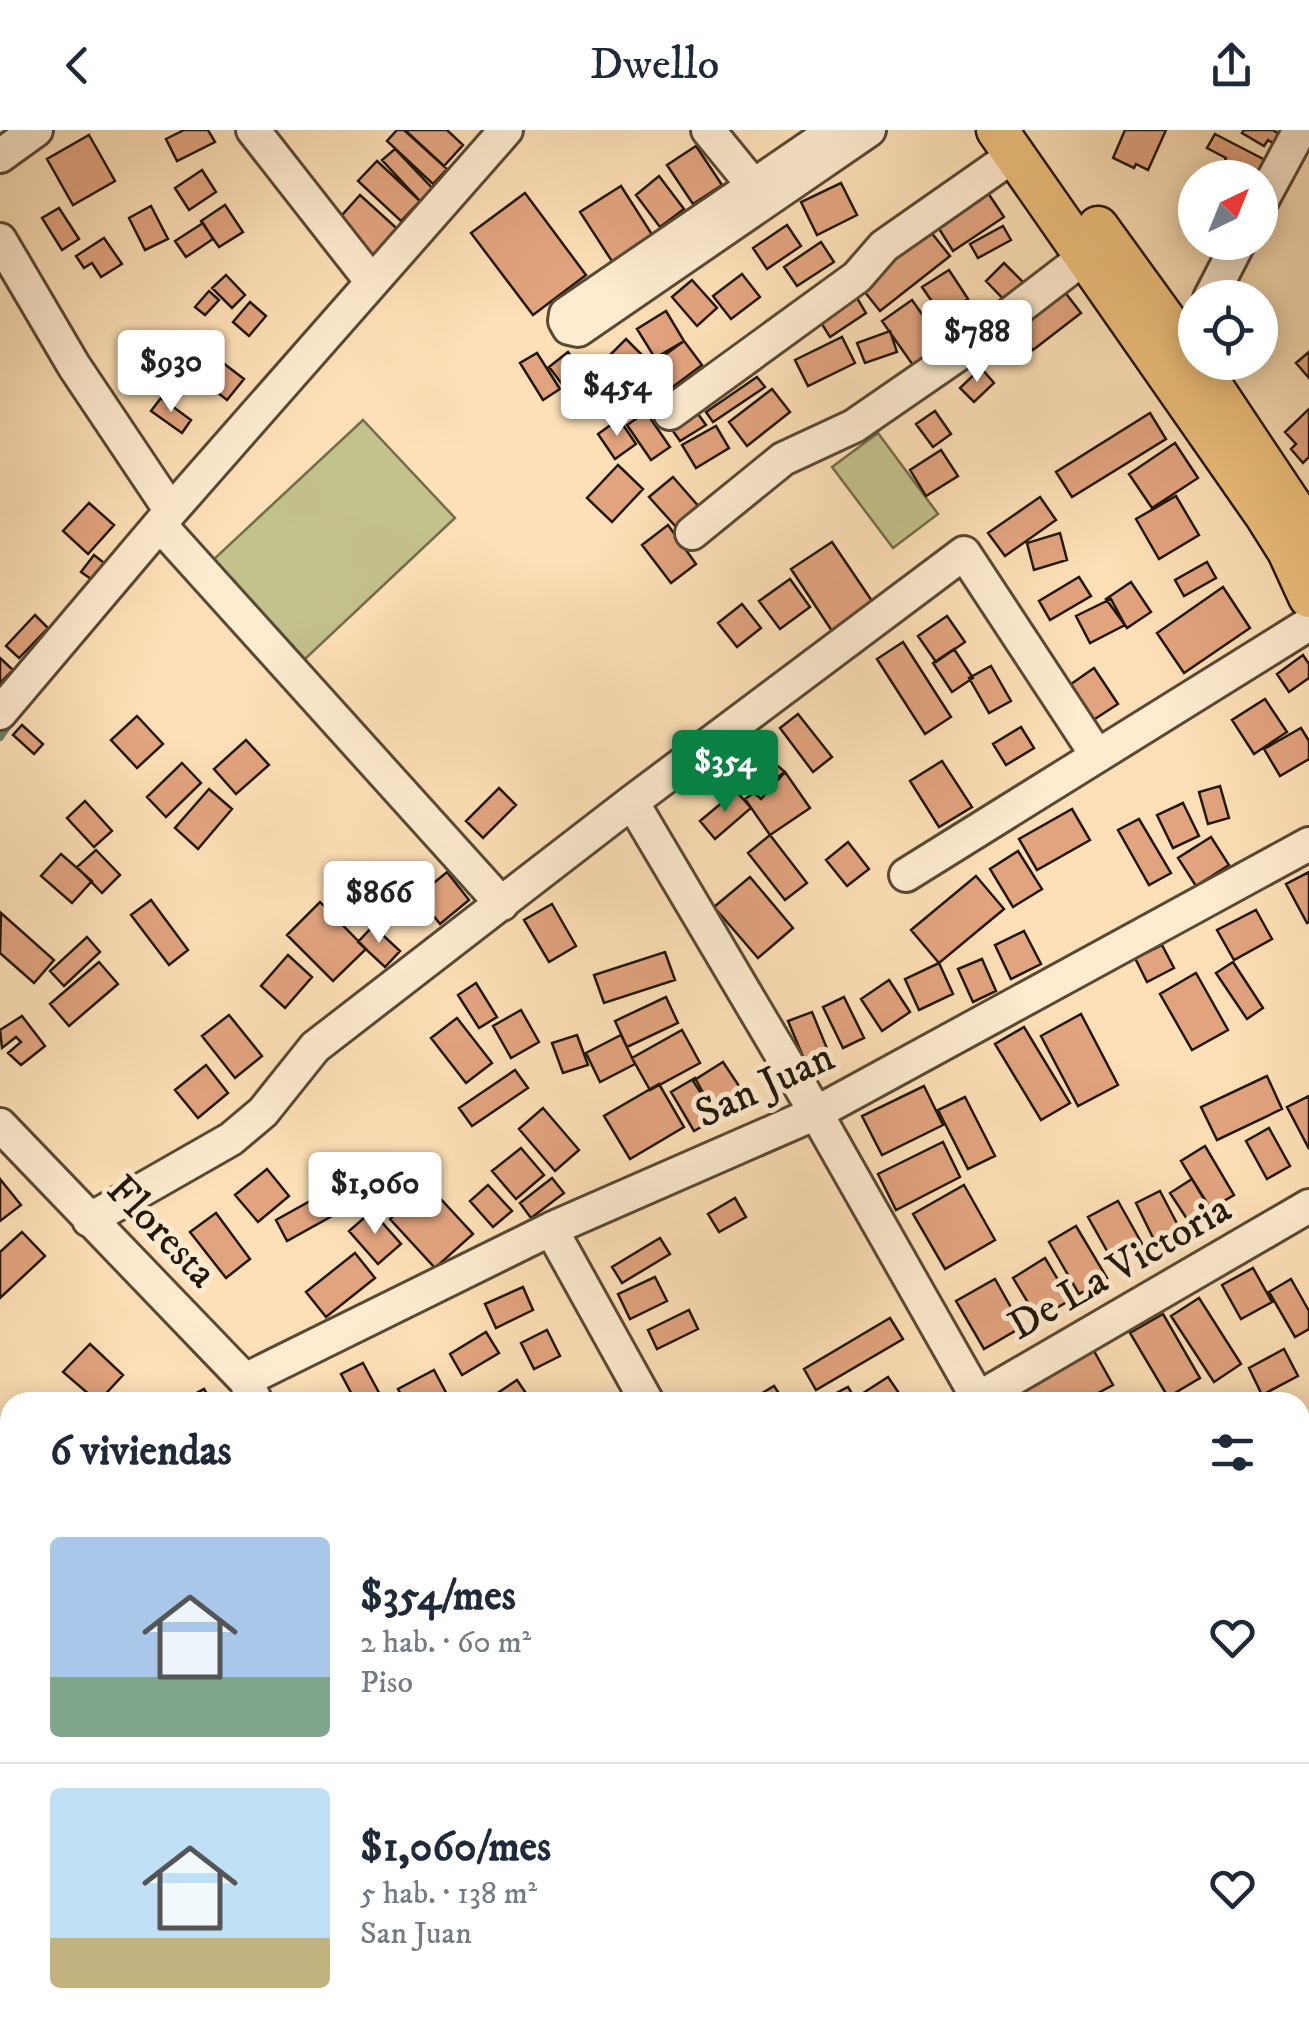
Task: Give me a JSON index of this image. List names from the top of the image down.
{
  "streets": {
    "street": ["San Juan", "Floresta", "De La Victoria"]
  },
  "crossings": [
    ["San Juan", "Floresta"]
  ],
  "north": "top right",
  "page": {
    "header": "Dwello",
    "price": [
      "$788",
      "$930",
      "$454",
      "$354",
      "$866",
      "$1,060"
    ],
    "heading": "6 viviendas",
    "list": [
      {
        "name": "$354/mes",
        "note": "2 hab. · 60 m² · Piso"
      },
      {
        "name": "$1,060/mes",
        "note": "5 hab. · 138 m² · San Juan"
      }
    ]
  }
}
